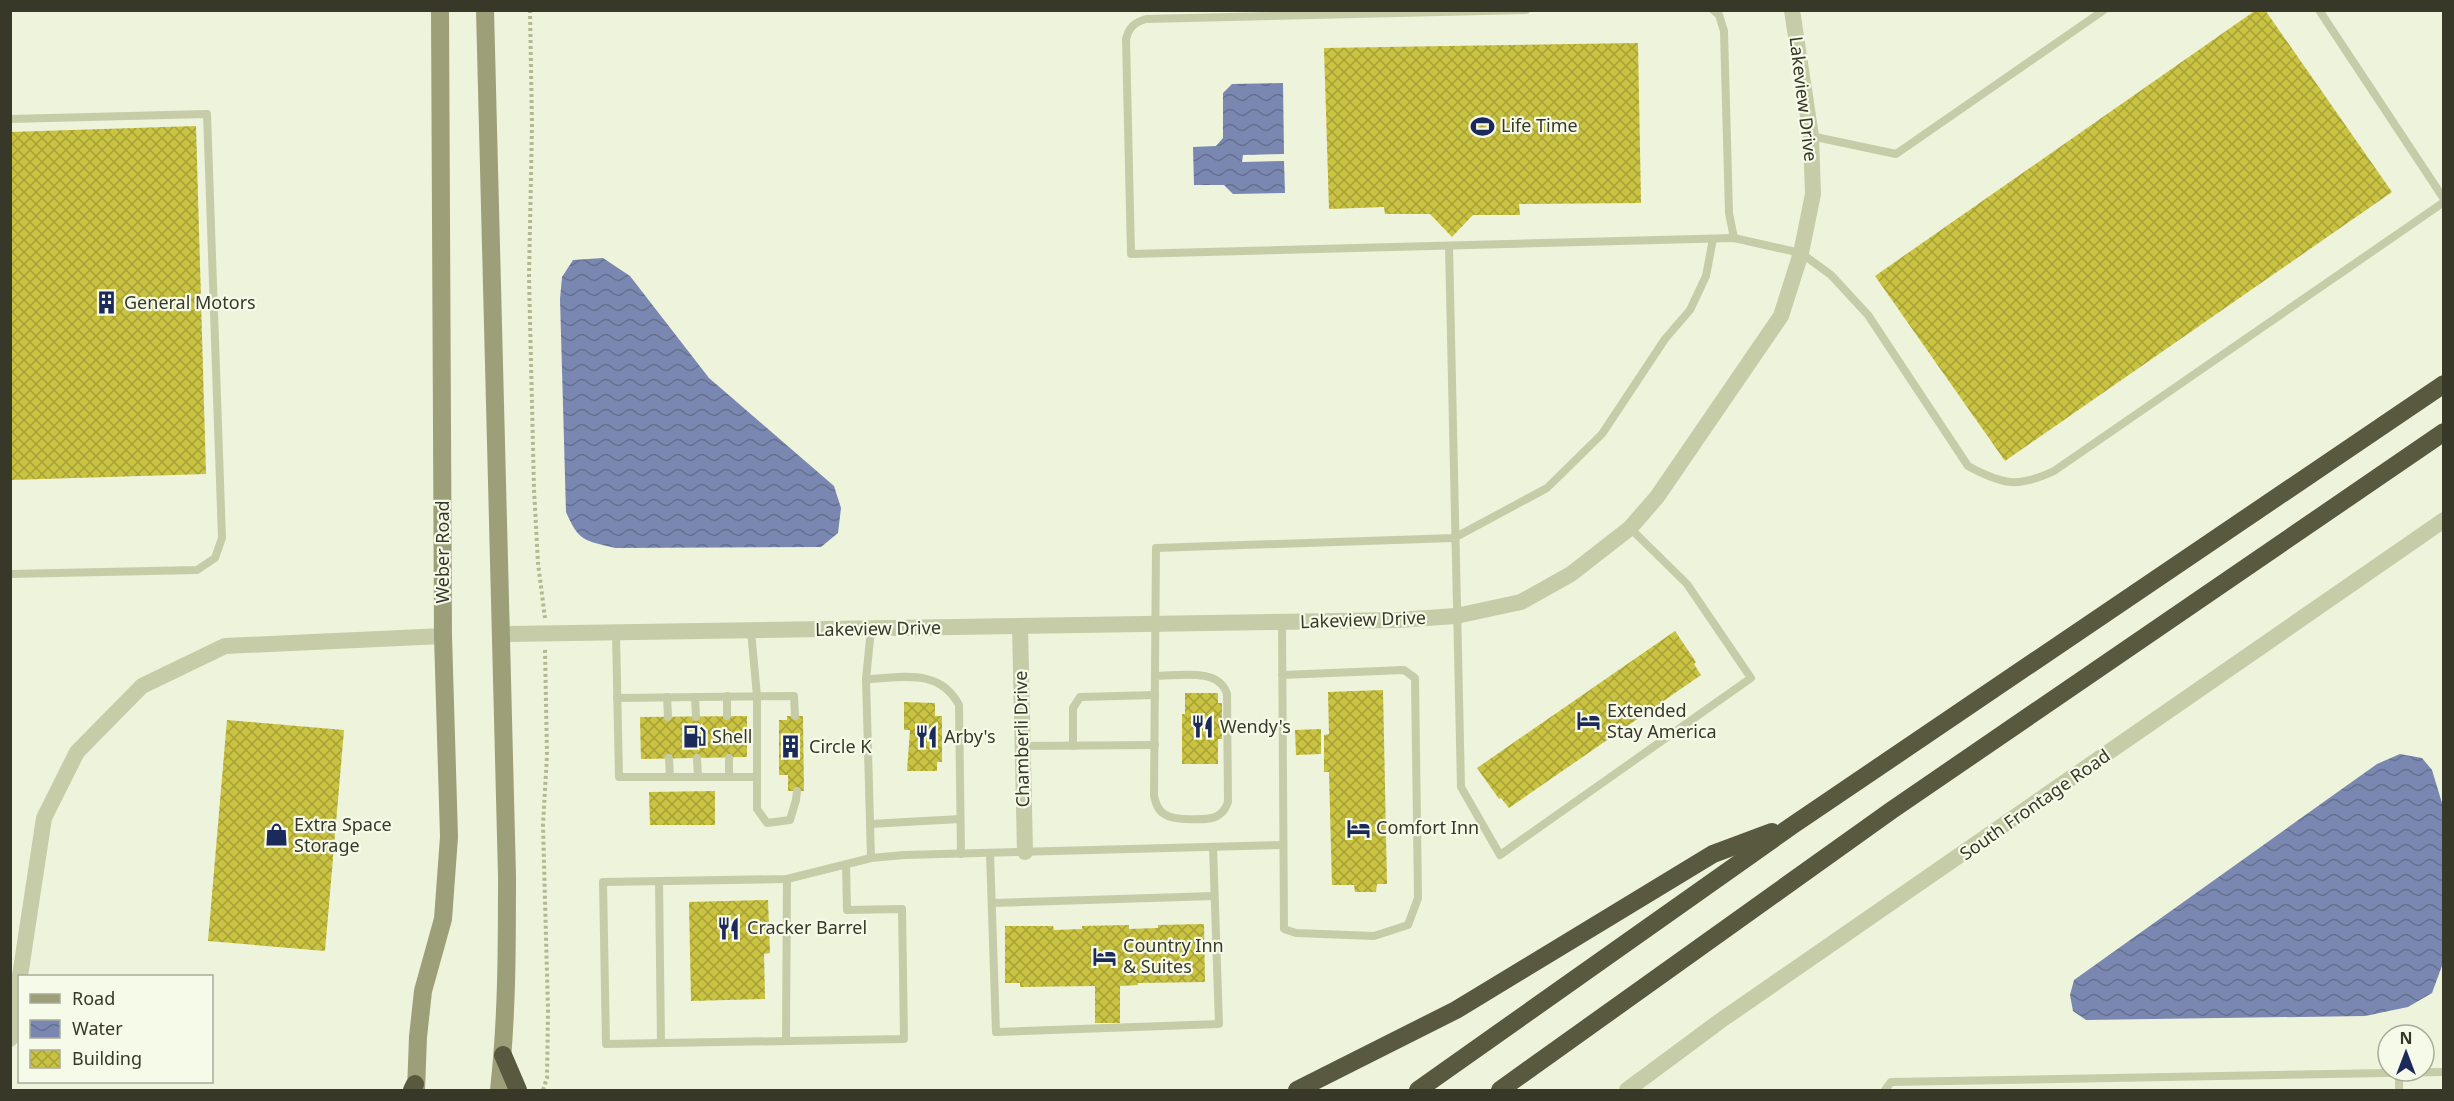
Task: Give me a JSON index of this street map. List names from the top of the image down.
{
  "streets": {
    "main road": ["Weber Road"],
    "street": ["Lakeview Drive", "Chamberli Drive", "South Frontage Road"]
  },
  "crossings": [
    ["Lakeview Drive", "Chamberli Drive"]
  ],
  "places": {
    "sports": ["Life Time"],
    "building": ["General Motors", "Circle K"],
    "hotel": ["Extended Stay America", "Comfort Inn", "Country Inn & Suites"],
    "restaurant": ["Wendy's", "Arby's", "Cracker Barrel"],
    "fuel station": ["Shell"],
    "shop": ["Extra Space Storage"]
  },
  "legend": ["Road", "Water", "Building"],
  "north": "top"
}
